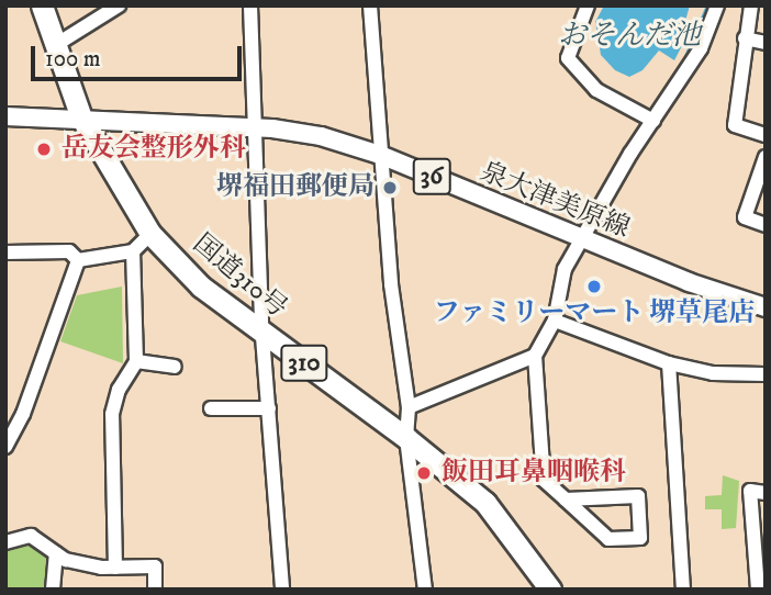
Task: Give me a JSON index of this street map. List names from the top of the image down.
{
  "streets": {
    "highway": ["国道310号", "310"],
    "main road": ["36", "泉大津美原線"]
  },
  "crossings": [
    ["泉大津美原線", "国道310号"]
  ],
  "water": ["おそんだ池"],
  "places": [
    "岳友会整形外科",
    "堺福田郵便局",
    "ファミリーマート 堺草尾店",
    "飯田耳鼻咽喉科"
  ],
  "scale_bar": "100 m"
}
